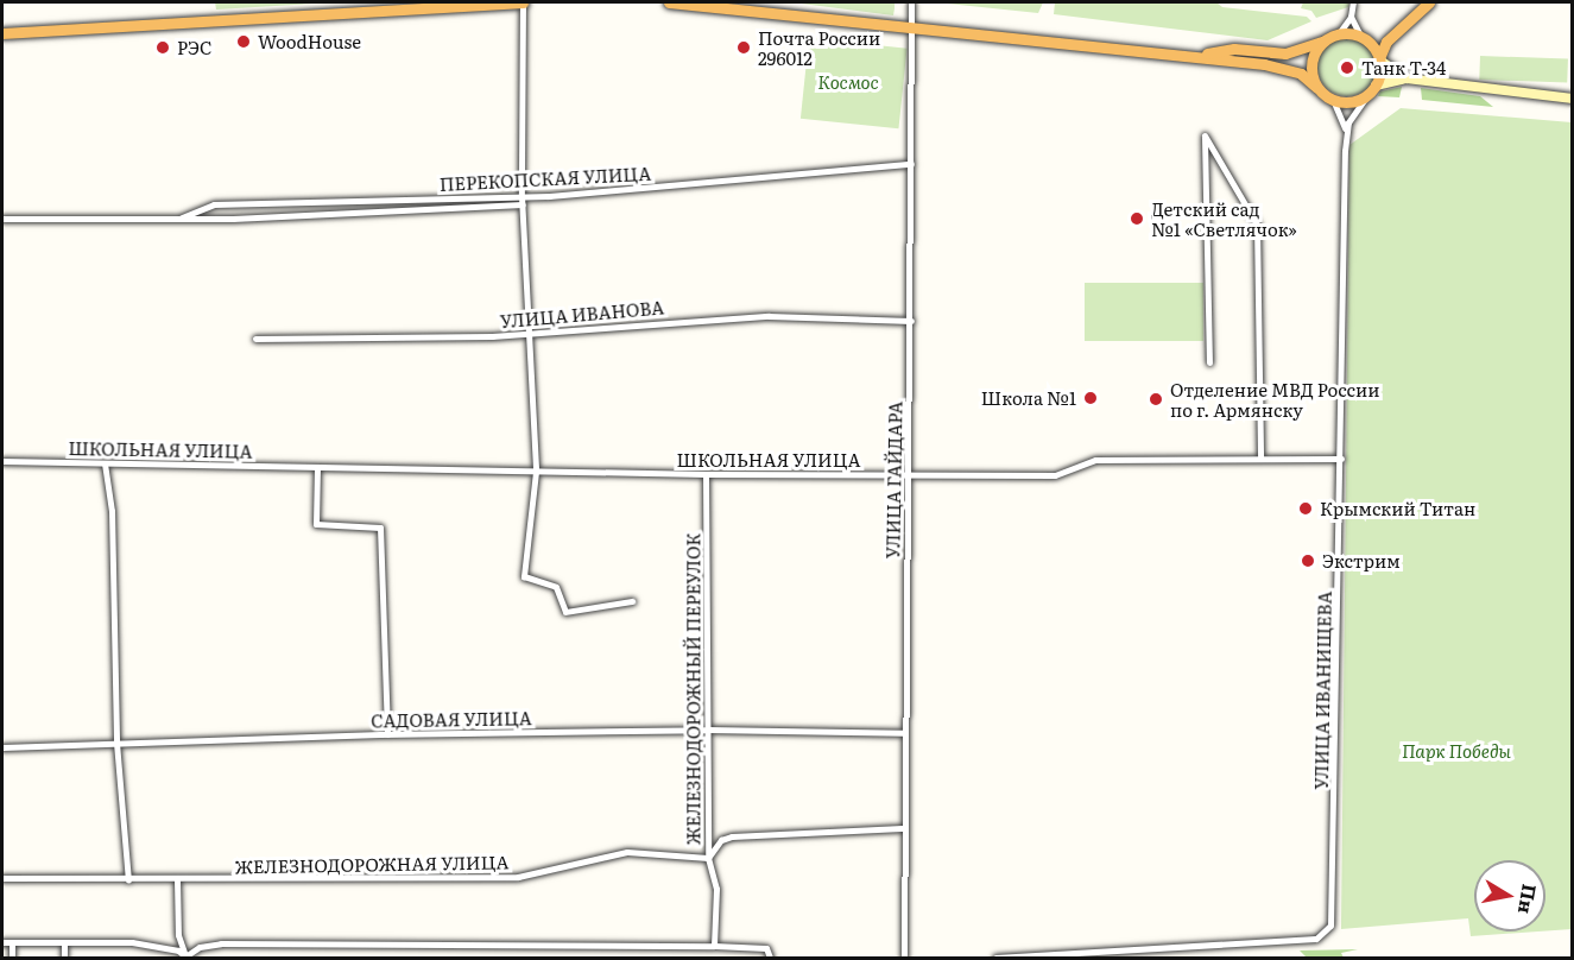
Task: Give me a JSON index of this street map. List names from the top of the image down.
{
  "streets": {
    "street": [
      "ПЕРЕКОПСКАЯ УЛИЦА",
      "УЛИЦА ИВАНОВА",
      "ШКОЛЬНАЯ УЛИЦА",
      "УЛИЦА ГАЙДАРА",
      "ЖЕЛЕЗНОДОРОЖНЫЙ ПЕРЕУЛОК",
      "УЛИЦА ИВАНИЩЕВА",
      "САДОВАЯ УЛИЦА",
      "ЖЕЛЕЗНОДОРОЖНАЯ УЛИЦА"
    ]
  },
  "crossings": [
    ["ПЕРЕКОПСКАЯ УЛИЦА", "УЛИЦА ГАЙДАРА"],
    ["УЛИЦА ИВАНОВА", "УЛИЦА ГАЙДАРА"],
    ["ШКОЛЬНАЯ УЛИЦА", "УЛИЦА ГАЙДАРА"],
    ["ШКОЛЬНАЯ УЛИЦА", "ЖЕЛЕЗНОДОРОЖНЫЙ ПЕРЕУЛОК"],
    ["ШКОЛЬНАЯ УЛИЦА", "УЛИЦА ИВАНИЩЕВА"],
    ["УЛИЦА ГАЙДАРА", "САДОВАЯ УЛИЦА"],
    ["ЖЕЛЕЗНОДОРОЖНЫЙ ПЕРЕУЛОК", "САДОВАЯ УЛИЦА"],
    ["ЖЕЛЕЗНОДОРОЖНЫЙ ПЕРЕУЛОК", "ЖЕЛЕЗНОДОРОЖНАЯ УЛИЦА"]
  ],
  "parks": ["Космос", "Парк Победы"],
  "places": [
    "WoodHouse",
    "РЭС",
    "Почта России 296012",
    "Танк Т-34",
    "Детский сад №1 «Светлячок»",
    "Школа №1",
    "Отделение МВД России по г. Армянску",
    "Крымский Титан",
    "Экстрим"
  ],
  "north": "right"
}
